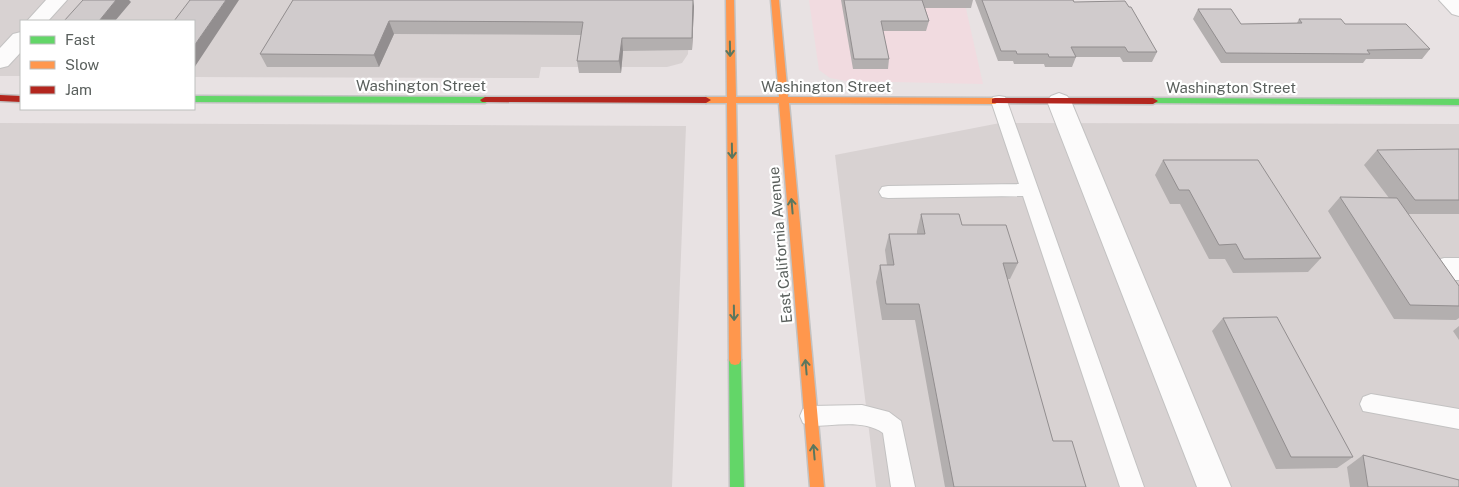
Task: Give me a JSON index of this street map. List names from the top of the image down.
{
  "streets": {
    "street": ["Washington Street", "East California Avenue"]
  },
  "crossings": [
    ["Washington Street", "East California Avenue"]
  ],
  "legend": ["Fast", "Slow", "Jam"]
}
